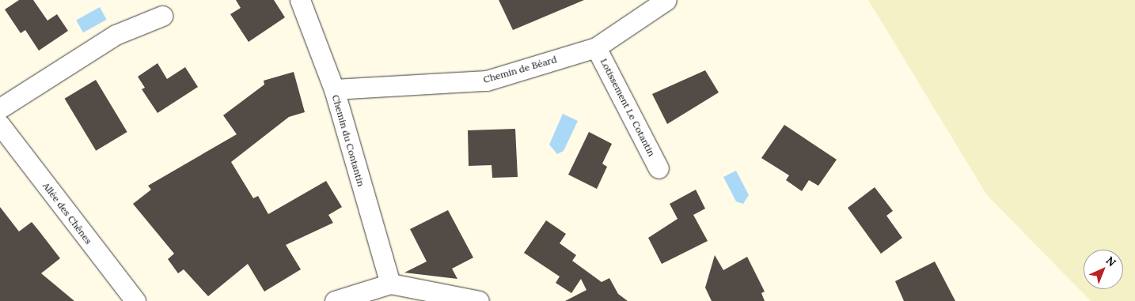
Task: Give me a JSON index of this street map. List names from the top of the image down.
{
  "streets": {
    "street": [
      "Chemin de Béard",
      "Lotissement Le Cotantin",
      "Chemin du Contantin",
      "Allée des Chênes"
    ]
  },
  "crossings": [
    ["Chemin de Béard", "Lotissement Le Cotantin"],
    ["Chemin de Béard", "Chemin du Contantin"]
  ],
  "north": "top right"
}
